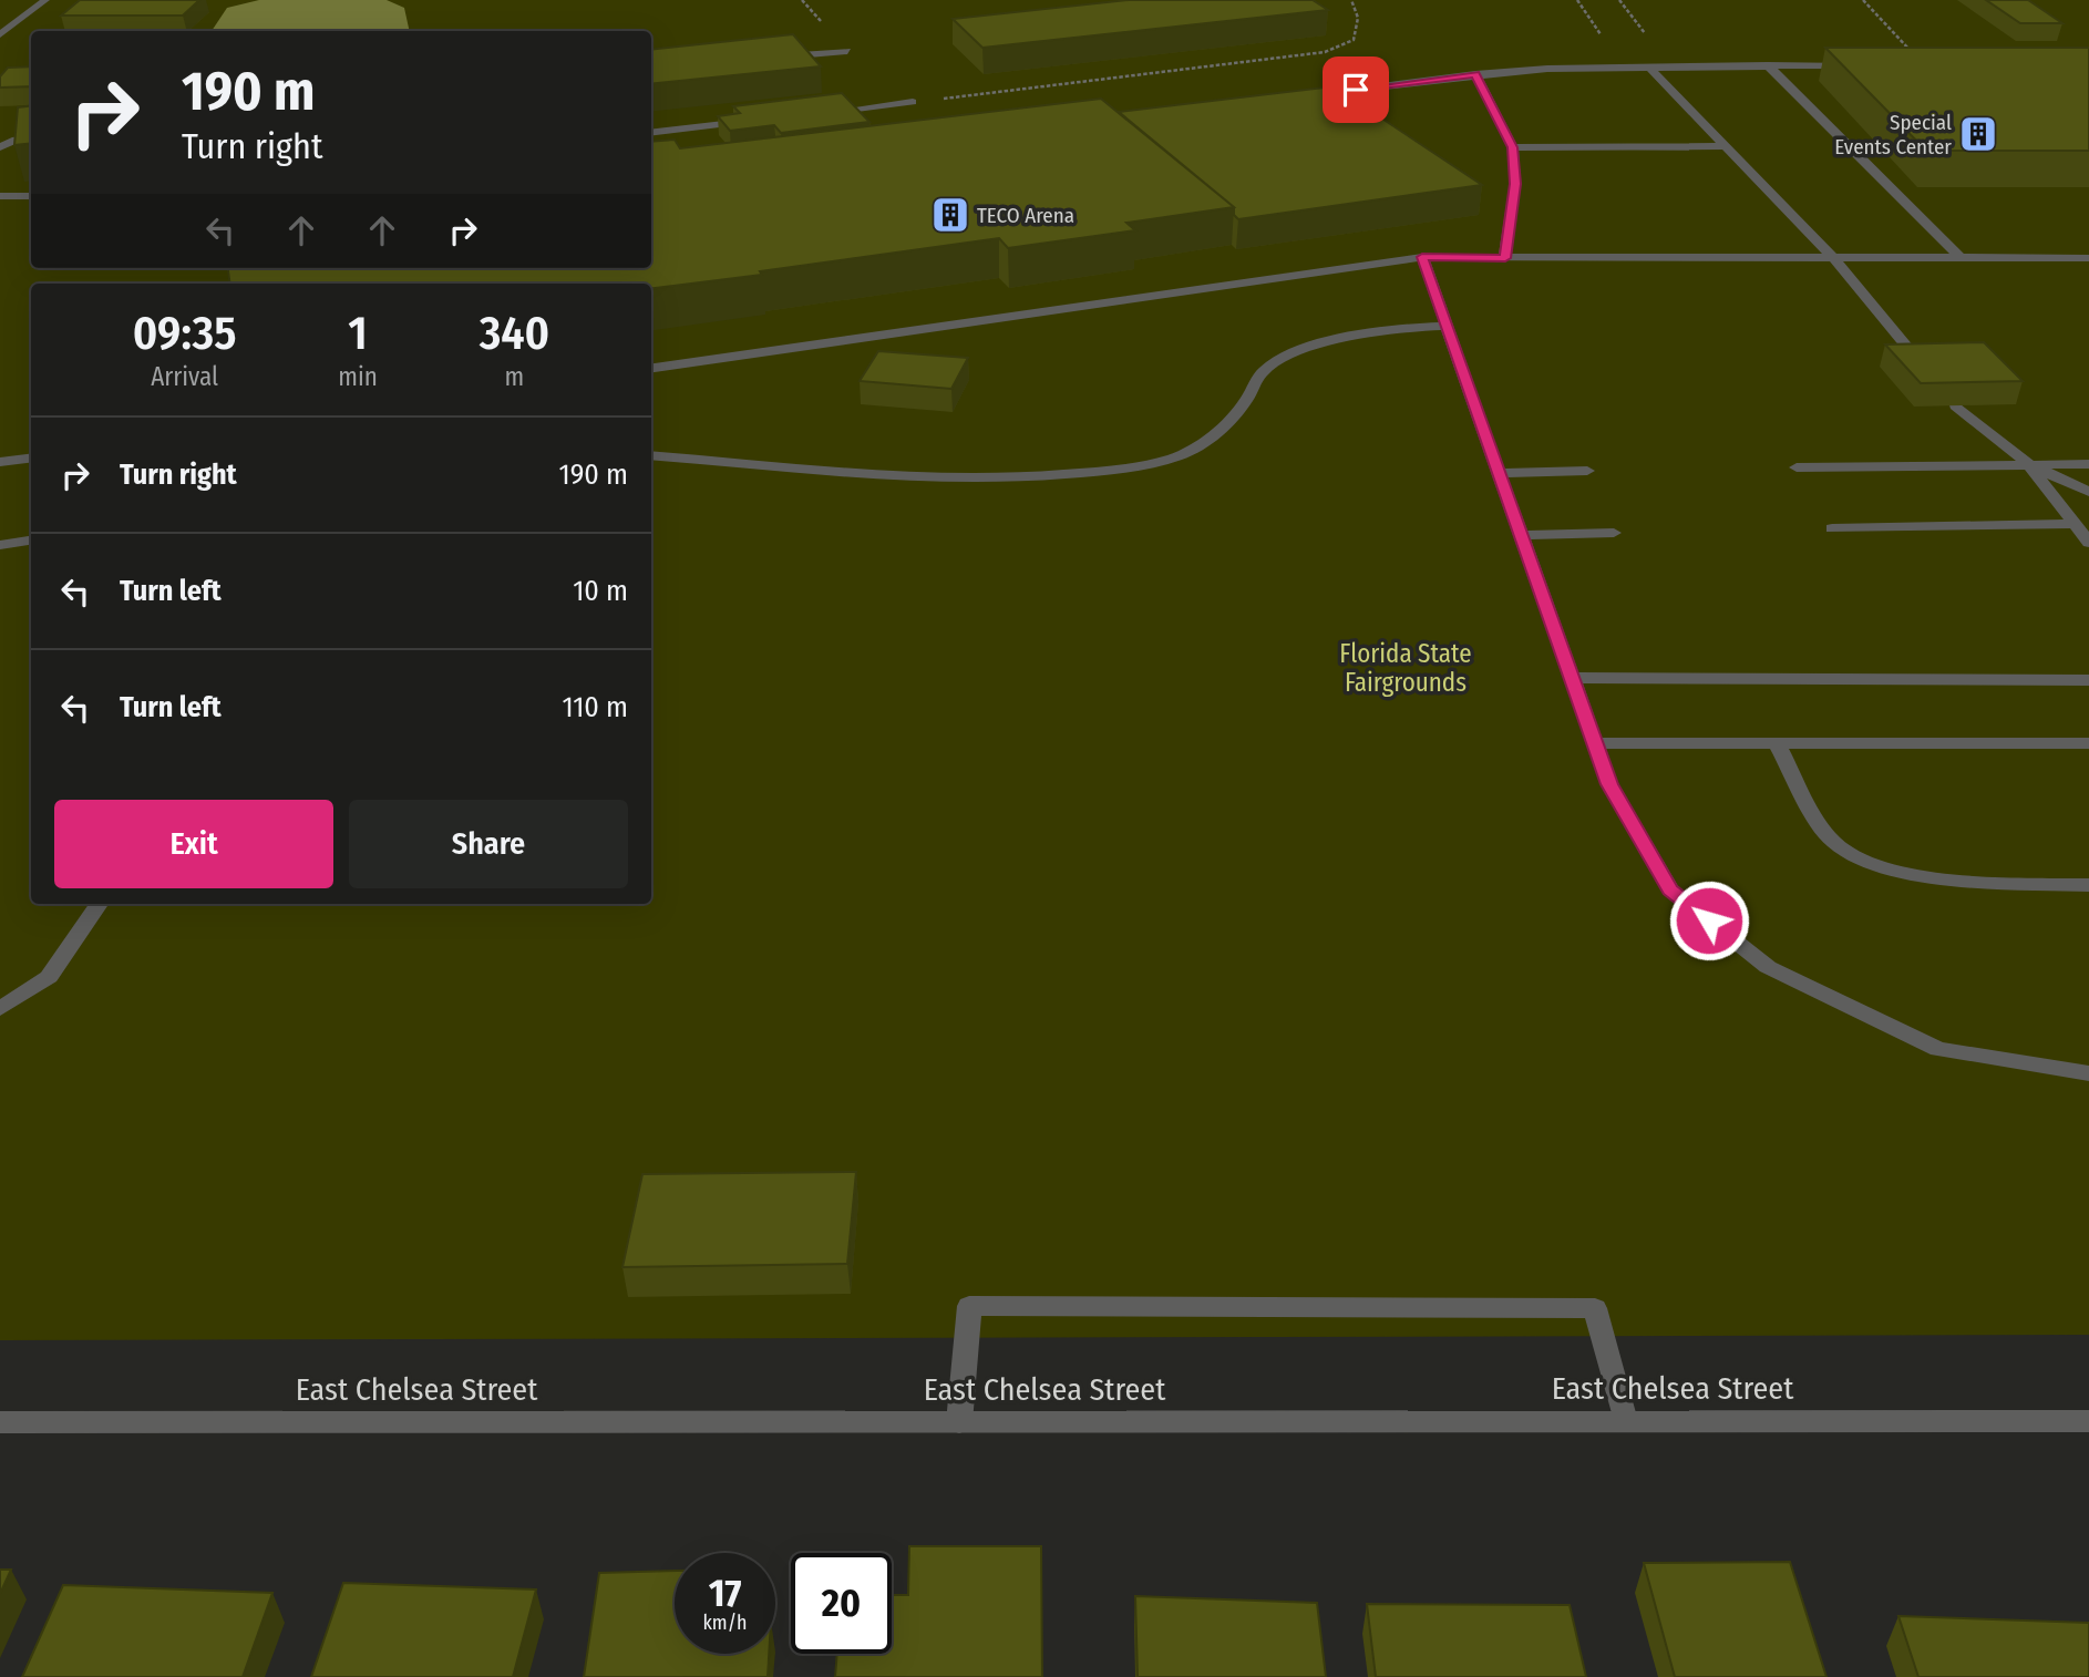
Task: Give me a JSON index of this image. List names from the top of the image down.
{
  "streets": {
    "street": ["East Chelsea Street"]
  },
  "parks": ["Florida State Fairgrounds"],
  "places": {
    "building": ["Special Events Center", "TECO Arena"]
  },
  "page": {
    "turn": ["190 m", "Turn right"],
    "eta": [
      "09:35",
      "Arrival",
      "1",
      "min",
      "340",
      "m"
    ],
    "list": [
      {
        "name": "Turn right",
        "value": "190 m"
      },
      {
        "name": "Turn left",
        "value": "10 m"
      },
      {
        "name": "Turn left",
        "value": "110 m"
      }
    ],
    "buttons": ["Exit", "Share"],
    "speed": "17 km/h",
    "limit": "20"
  }
}
